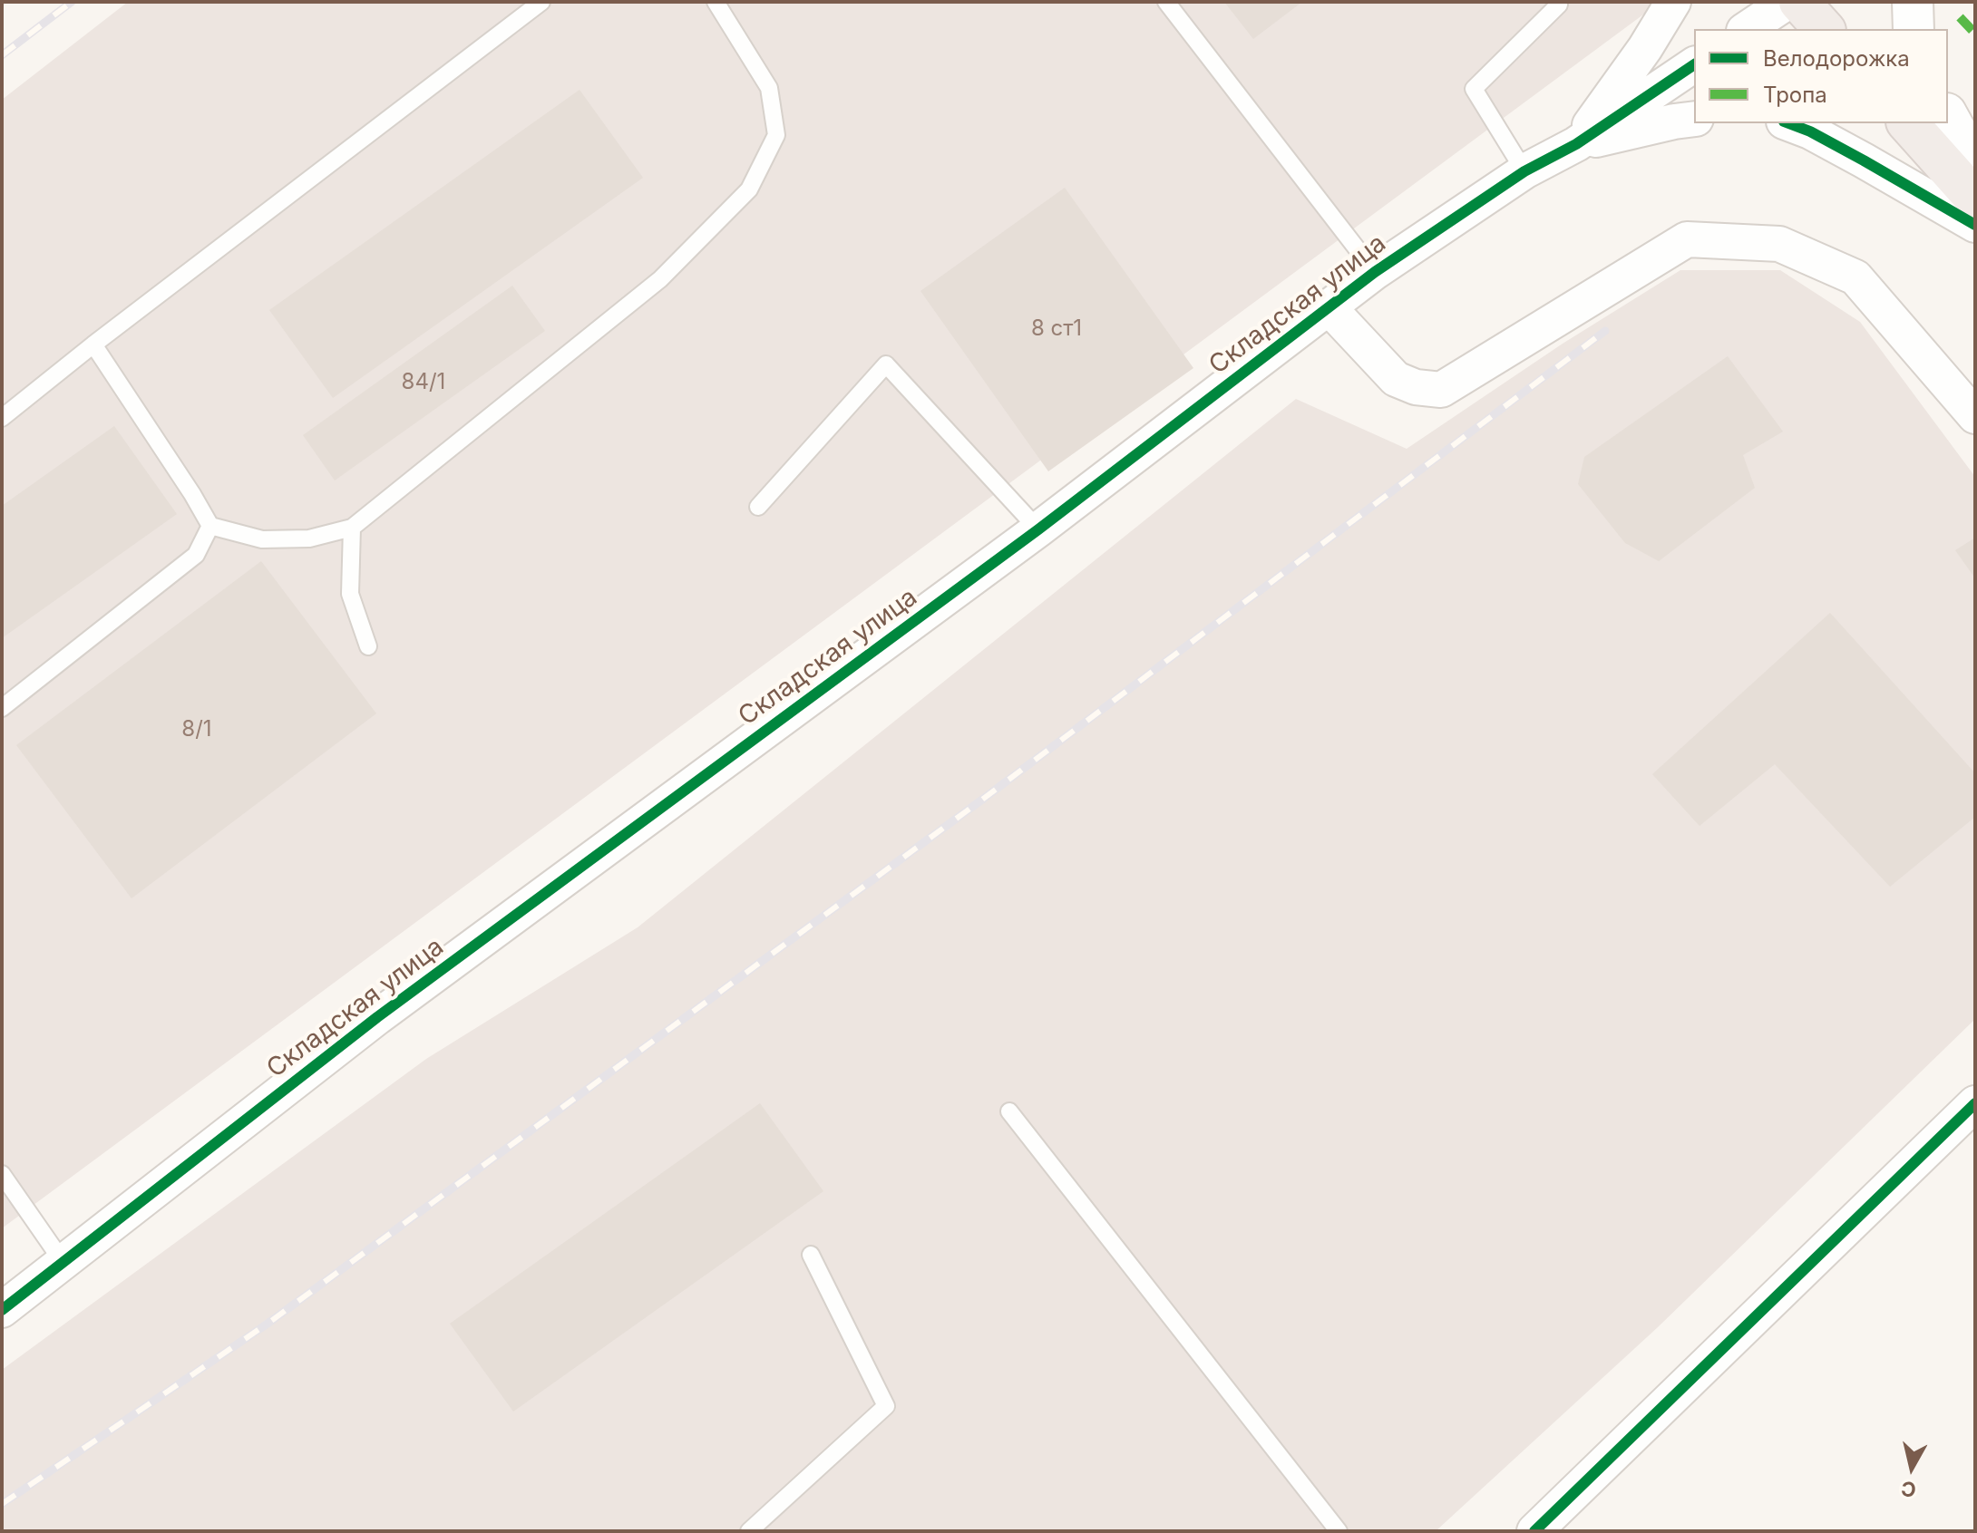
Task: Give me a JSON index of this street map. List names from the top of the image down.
{
  "streets": {
    "street": ["Складская улица"]
  },
  "house_numbers": ["8 ст1", "84/1", "8/1"],
  "legend": ["Велодорожка", "Тропа"],
  "north": "bottom"
}
